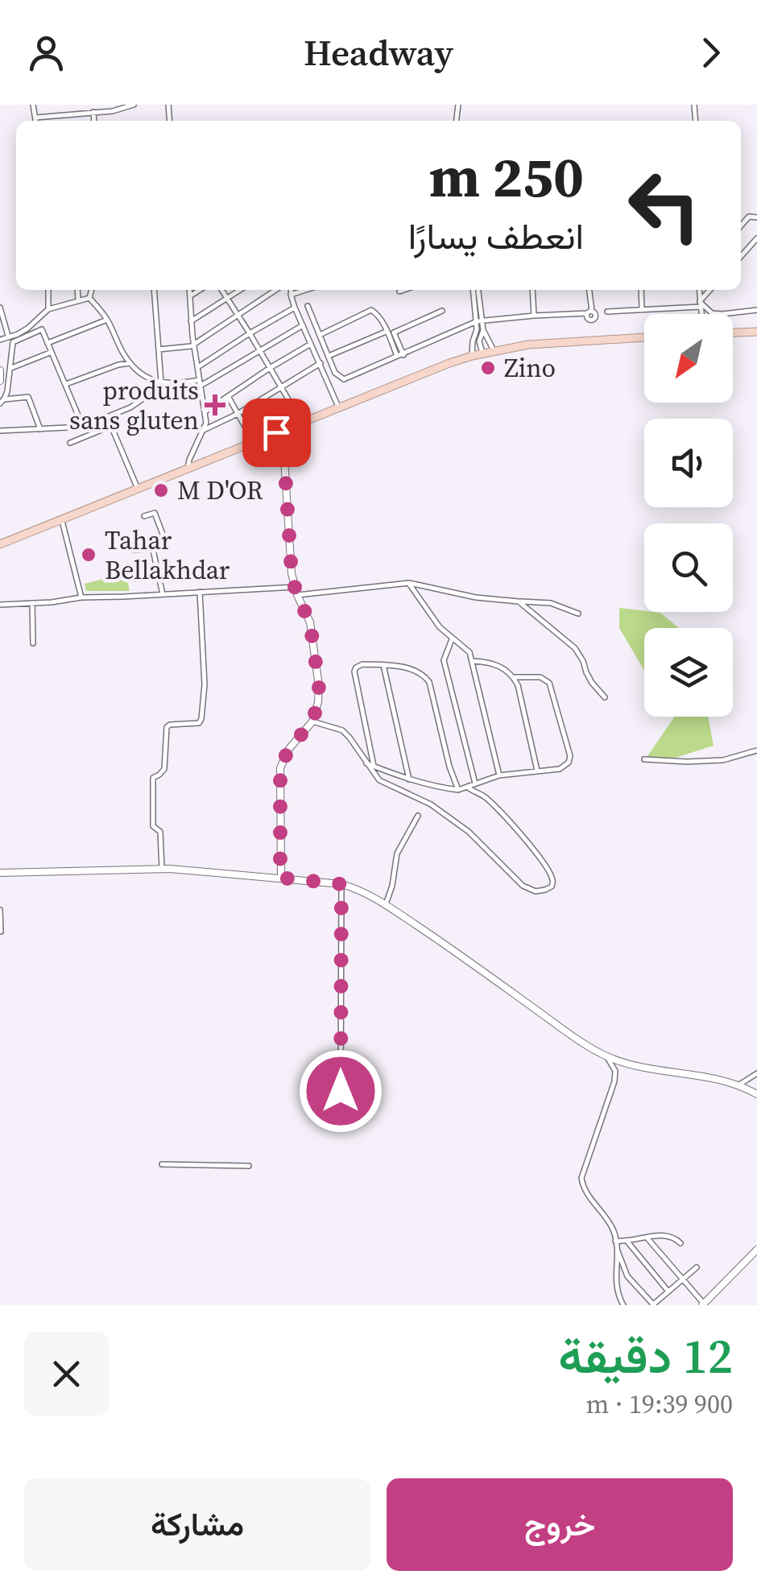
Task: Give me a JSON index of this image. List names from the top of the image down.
{
  "places": {
    "other": ["Zino", "M D'OR", "Tahar Bellakhdar"],
    "health": ["produits sans gluten"]
  },
  "north": "bottom left",
  "page": {
    "header": "Headway",
    "turn": ["250 m", "انعطف يسارًا"],
    "heading": ["12 دقيقة", "900 m · 19:39"],
    "buttons": ["خروج", "مشاركة"]
  }
}
